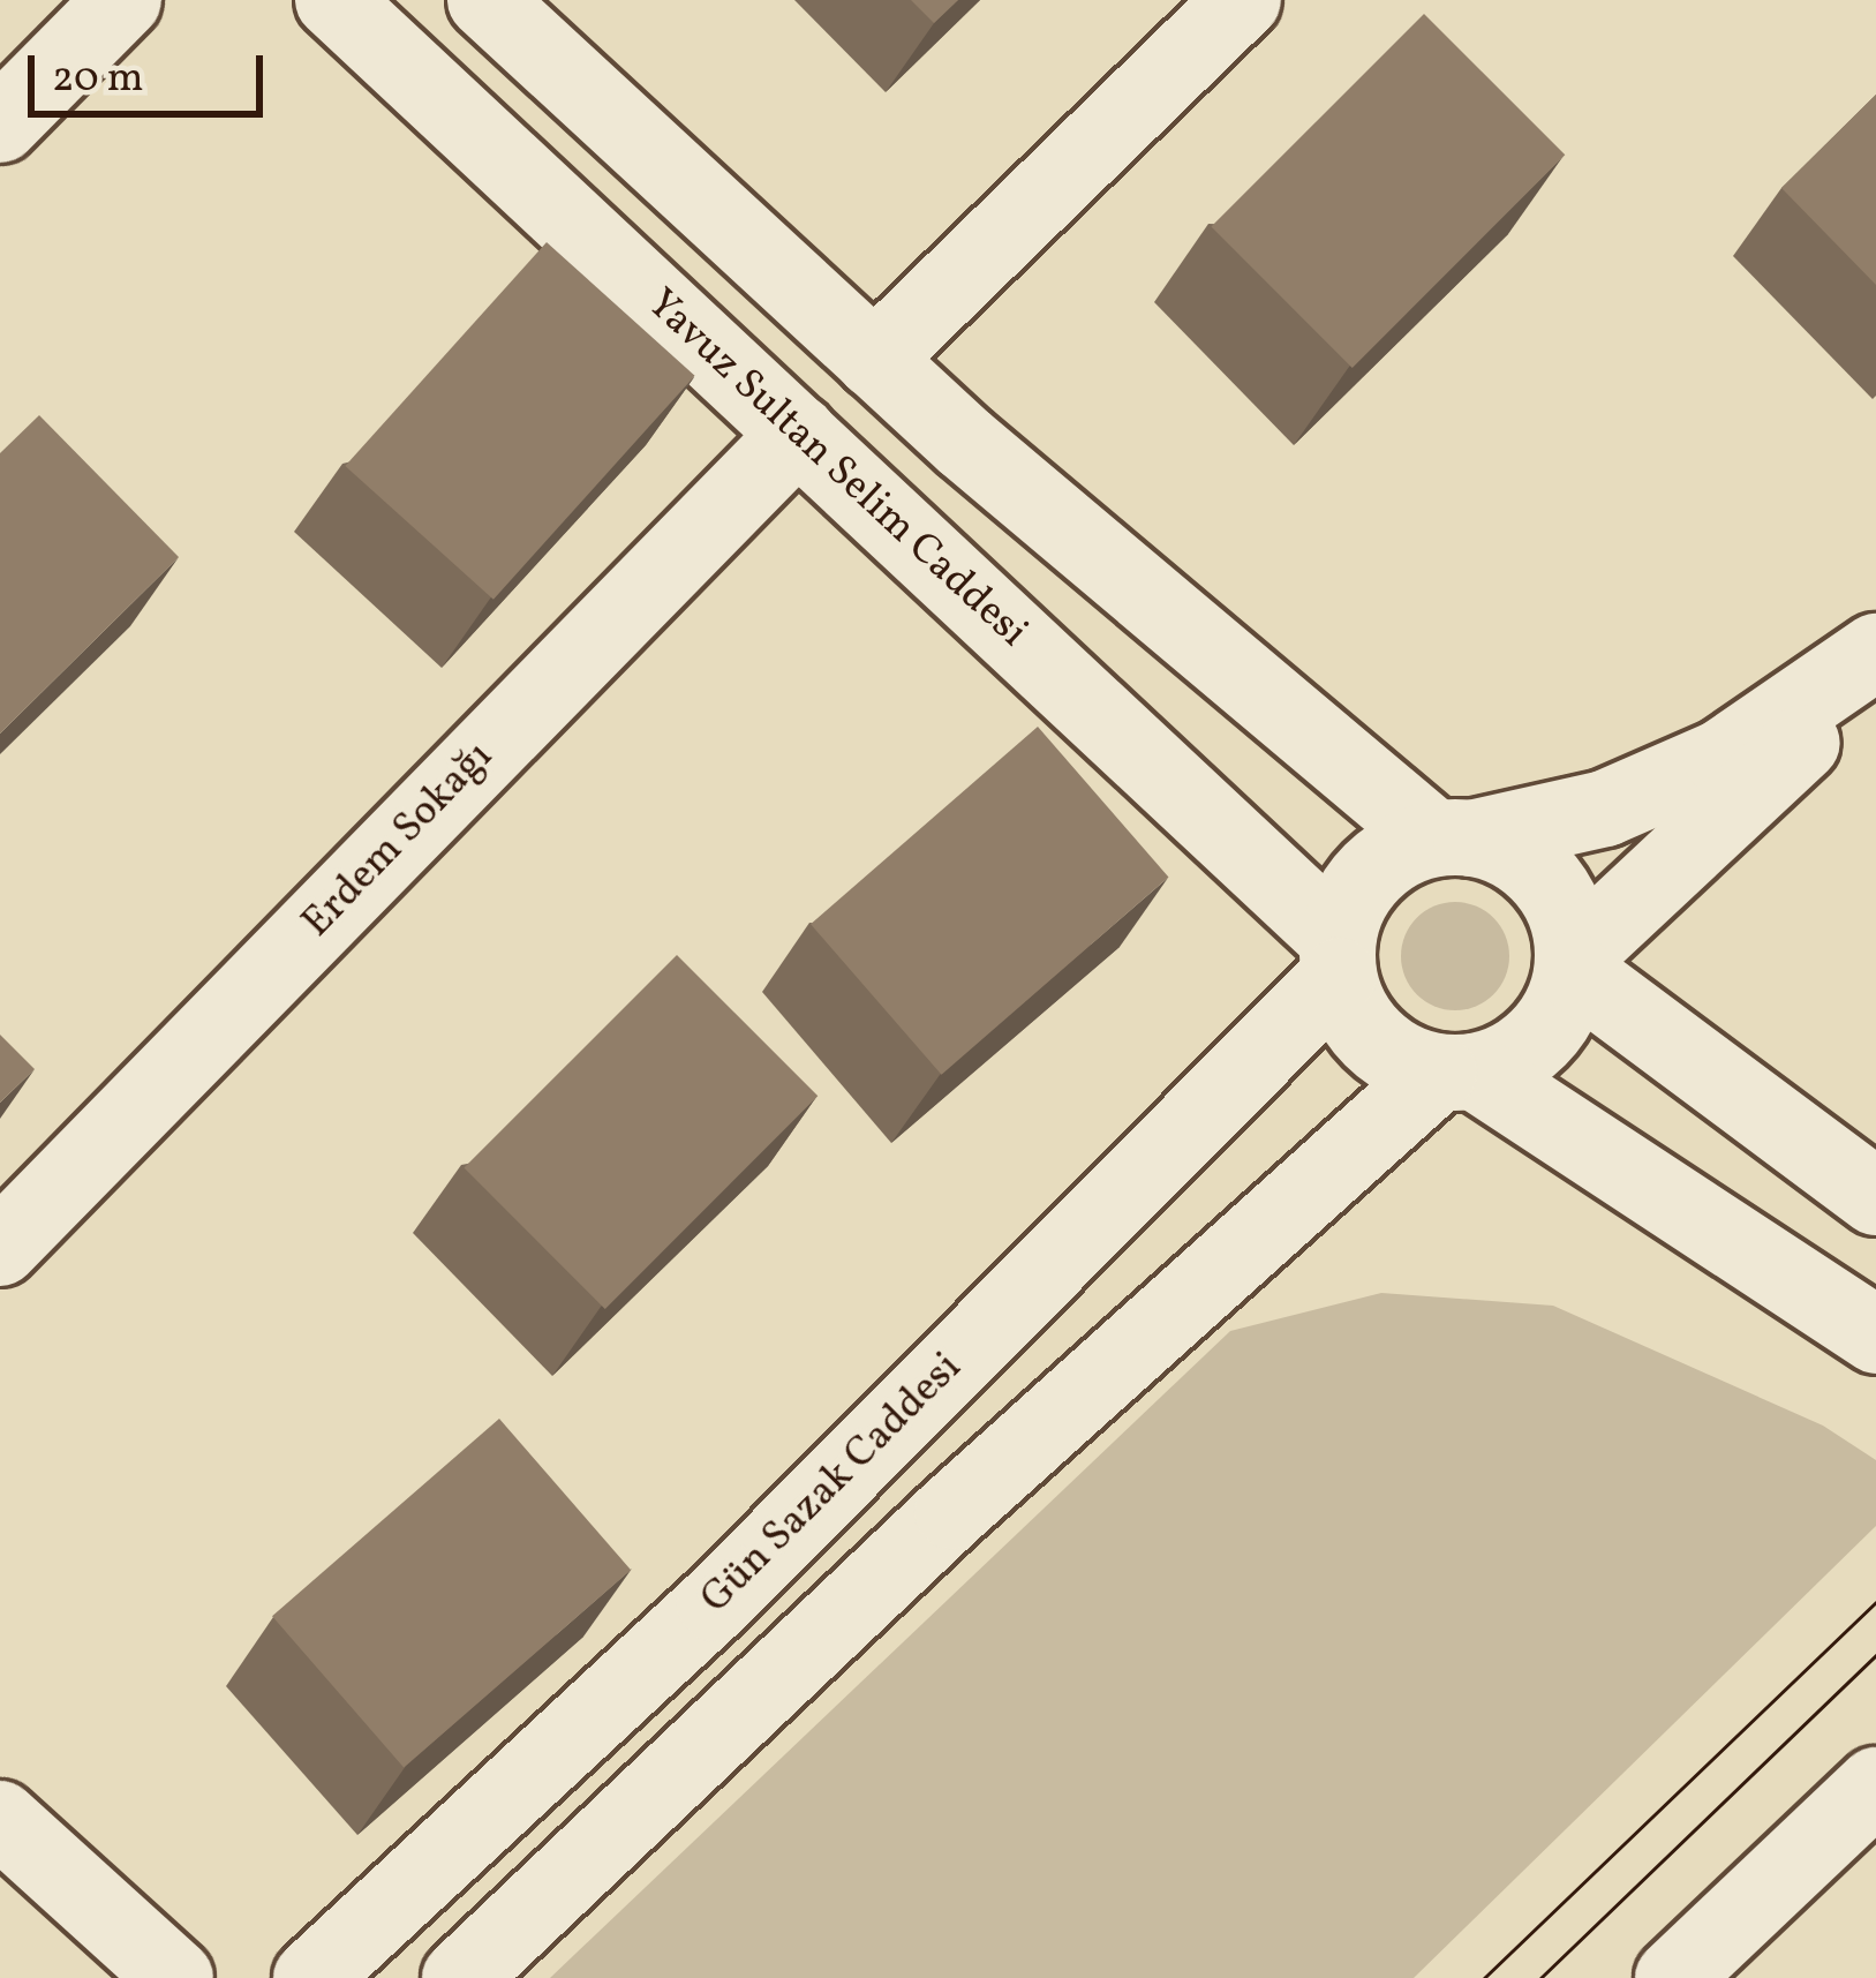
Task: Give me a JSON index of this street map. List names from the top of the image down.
{
  "streets": {
    "street": ["Yavuz Sultan Selim Caddesi", "Erdem Sokağı", "Gün Sazak Caddesi"]
  },
  "crossings": [
    ["Yavuz Sultan Selim Caddesi", "Erdem Sokağı"],
    ["Yavuz Sultan Selim Caddesi", "Gün Sazak Caddesi"]
  ],
  "scale_bar": "20 m"
}
